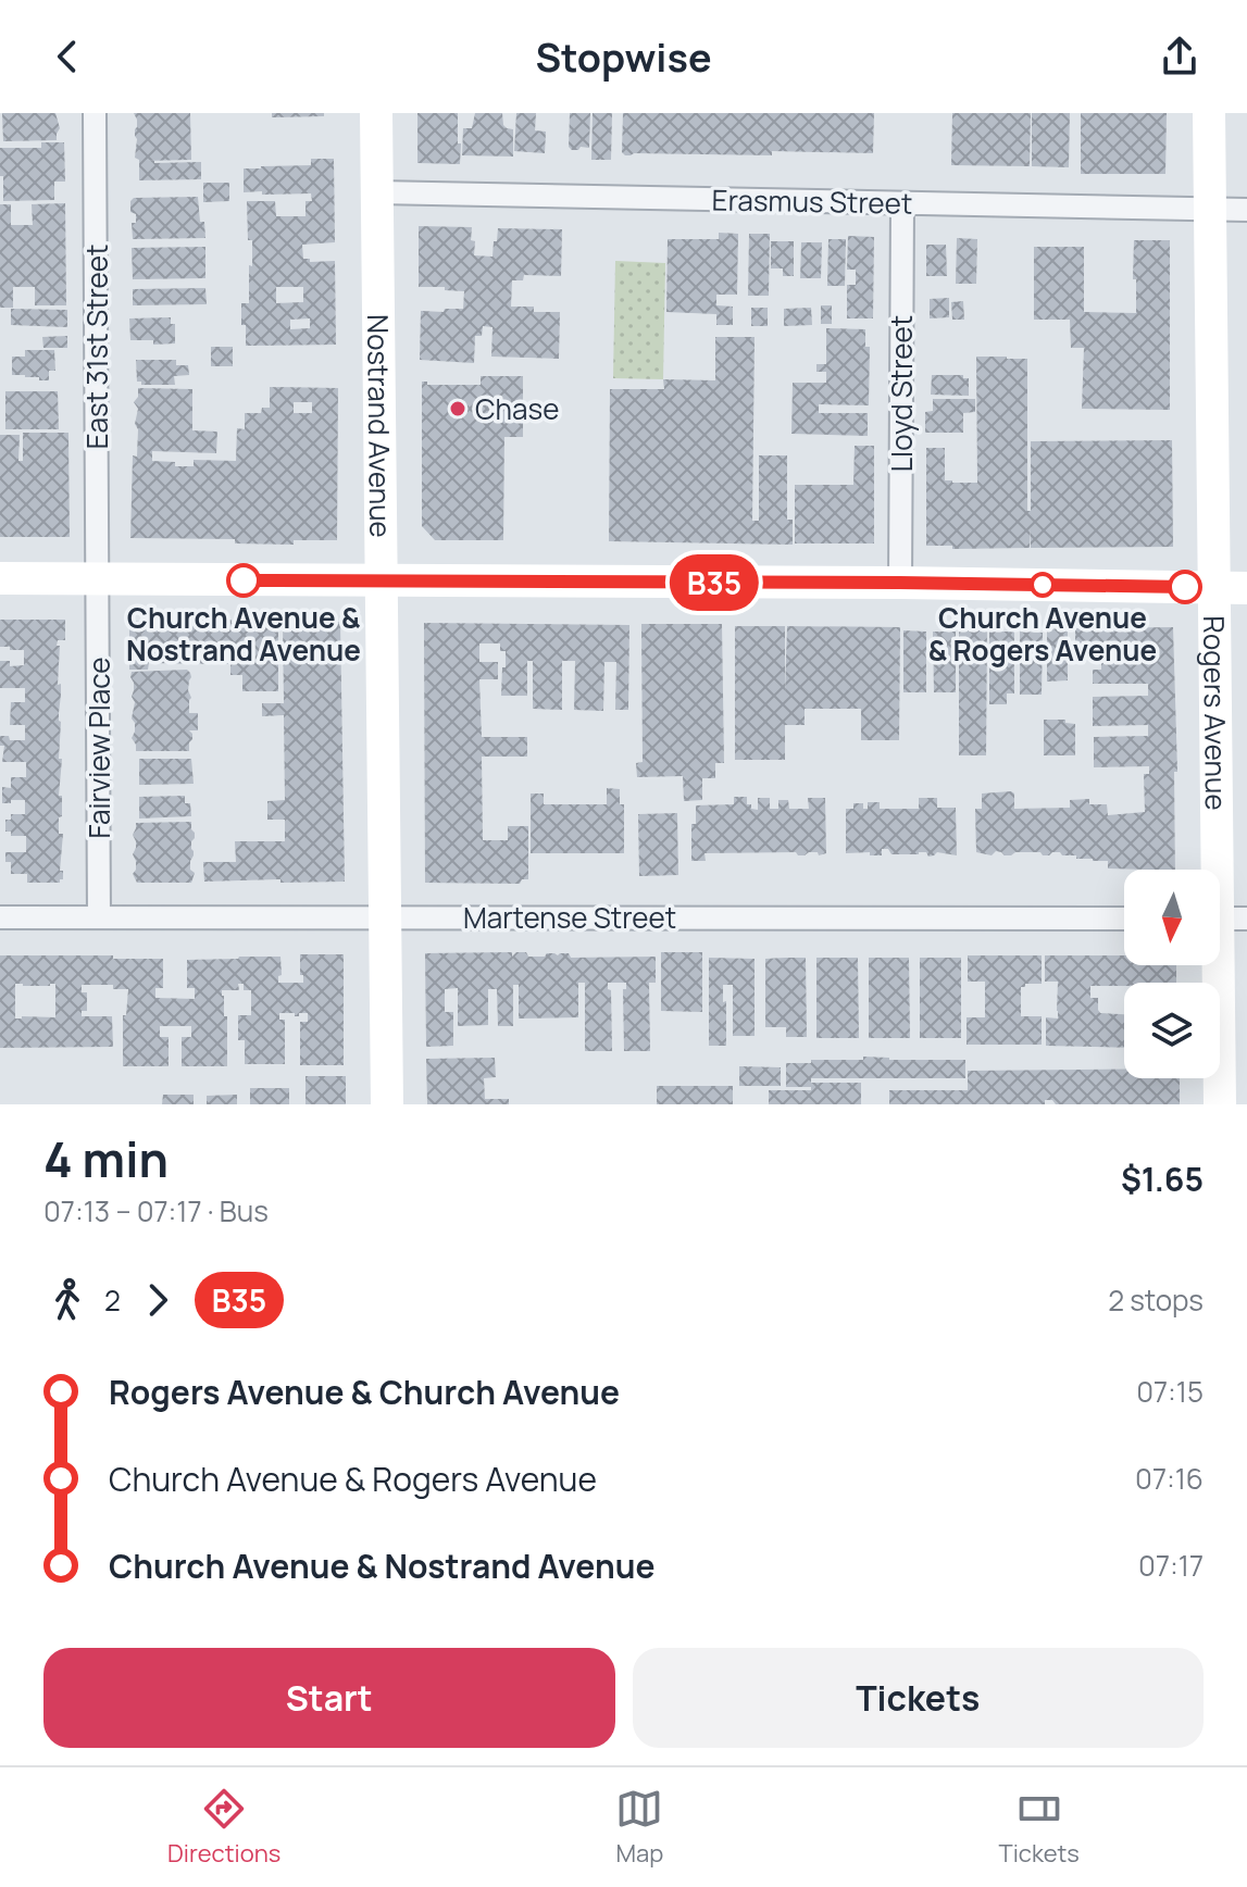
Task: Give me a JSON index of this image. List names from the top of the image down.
{
  "streets": {
    "main road": ["Nostrand Avenue", "Rogers Avenue"],
    "street": [
      "Erasmus Street",
      "East 31st Street",
      "Lloyd Street",
      "Fairview Place",
      "Martense Street"
    ]
  },
  "crossings": [
    ["Erasmus Street", "Lloyd Street"],
    ["Erasmus Street", "Nostrand Avenue"],
    ["Erasmus Street", "Rogers Avenue"],
    ["East 31st Street", "Fairview Place"],
    ["Nostrand Avenue", "Martense Street"],
    ["Fairview Place", "Martense Street"]
  ],
  "places": ["Chase", "Church Avenue & Nostrand Avenue", "Church Avenue & Rogers Avenue"],
  "lines": ["bus line B35"],
  "north": "bottom",
  "page": {
    "header": "Stopwise",
    "on_map": "B35",
    "heading": ["4 min", "07:13 – 07:17 · Bus", "$1.65"],
    "legs": ["2", "B35", "2 stops"],
    "list": [
      {
        "name": "Rogers Avenue & Church Avenue",
        "value": "07:15"
      },
      {
        "name": "Church Avenue & Rogers Avenue",
        "value": "07:16"
      },
      {
        "name": "Church Avenue & Nostrand Avenue",
        "value": "07:17"
      }
    ],
    "buttons": ["Start", "Tickets"],
    "tabs": ["Directions", "Map", "Tickets"]
  }
}
